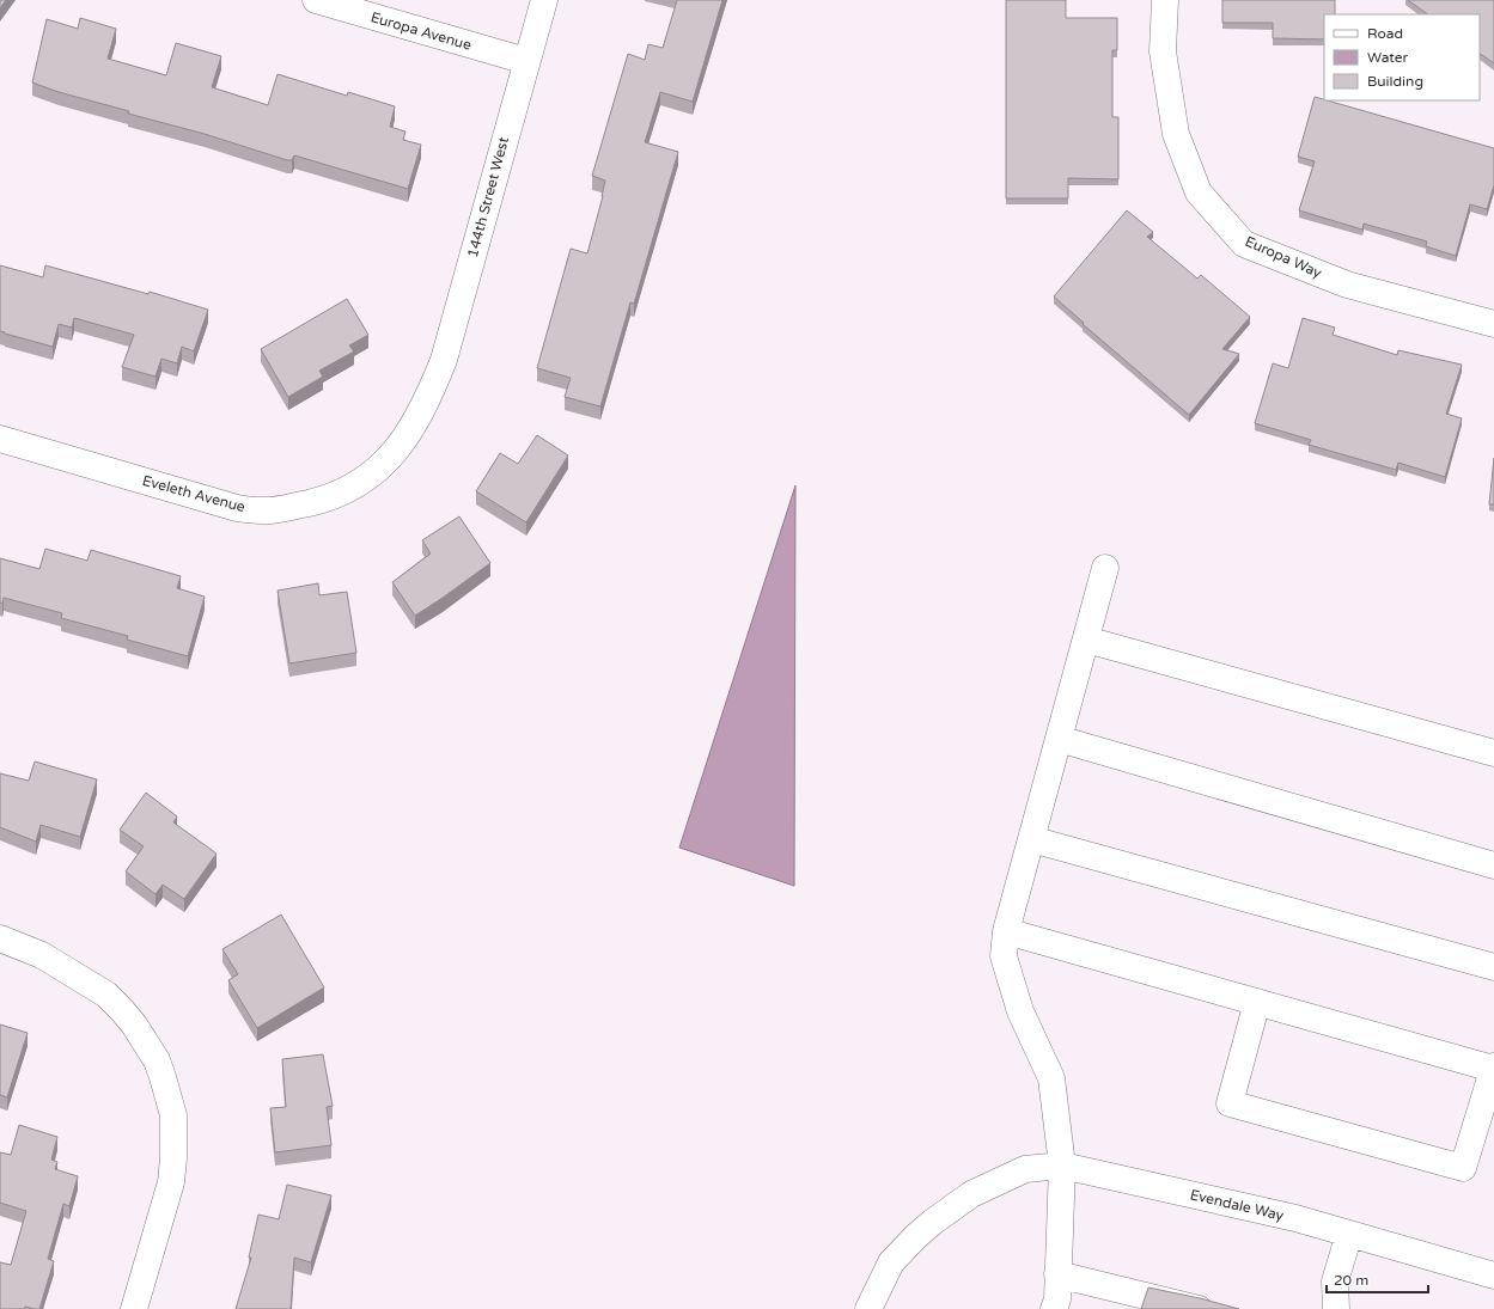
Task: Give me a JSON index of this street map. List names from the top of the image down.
{
  "streets": {
    "street": [
      "Europa Avenue",
      "144th Street West",
      "Europa Way",
      "Eveleth Avenue",
      "Evendale Way"
    ]
  },
  "crossings": [
    ["Europa Avenue", "144th Street West"],
    ["144th Street West", "Eveleth Avenue"]
  ],
  "legend": ["Road", "Water", "Building"],
  "scale_bar": "20 m"
}
